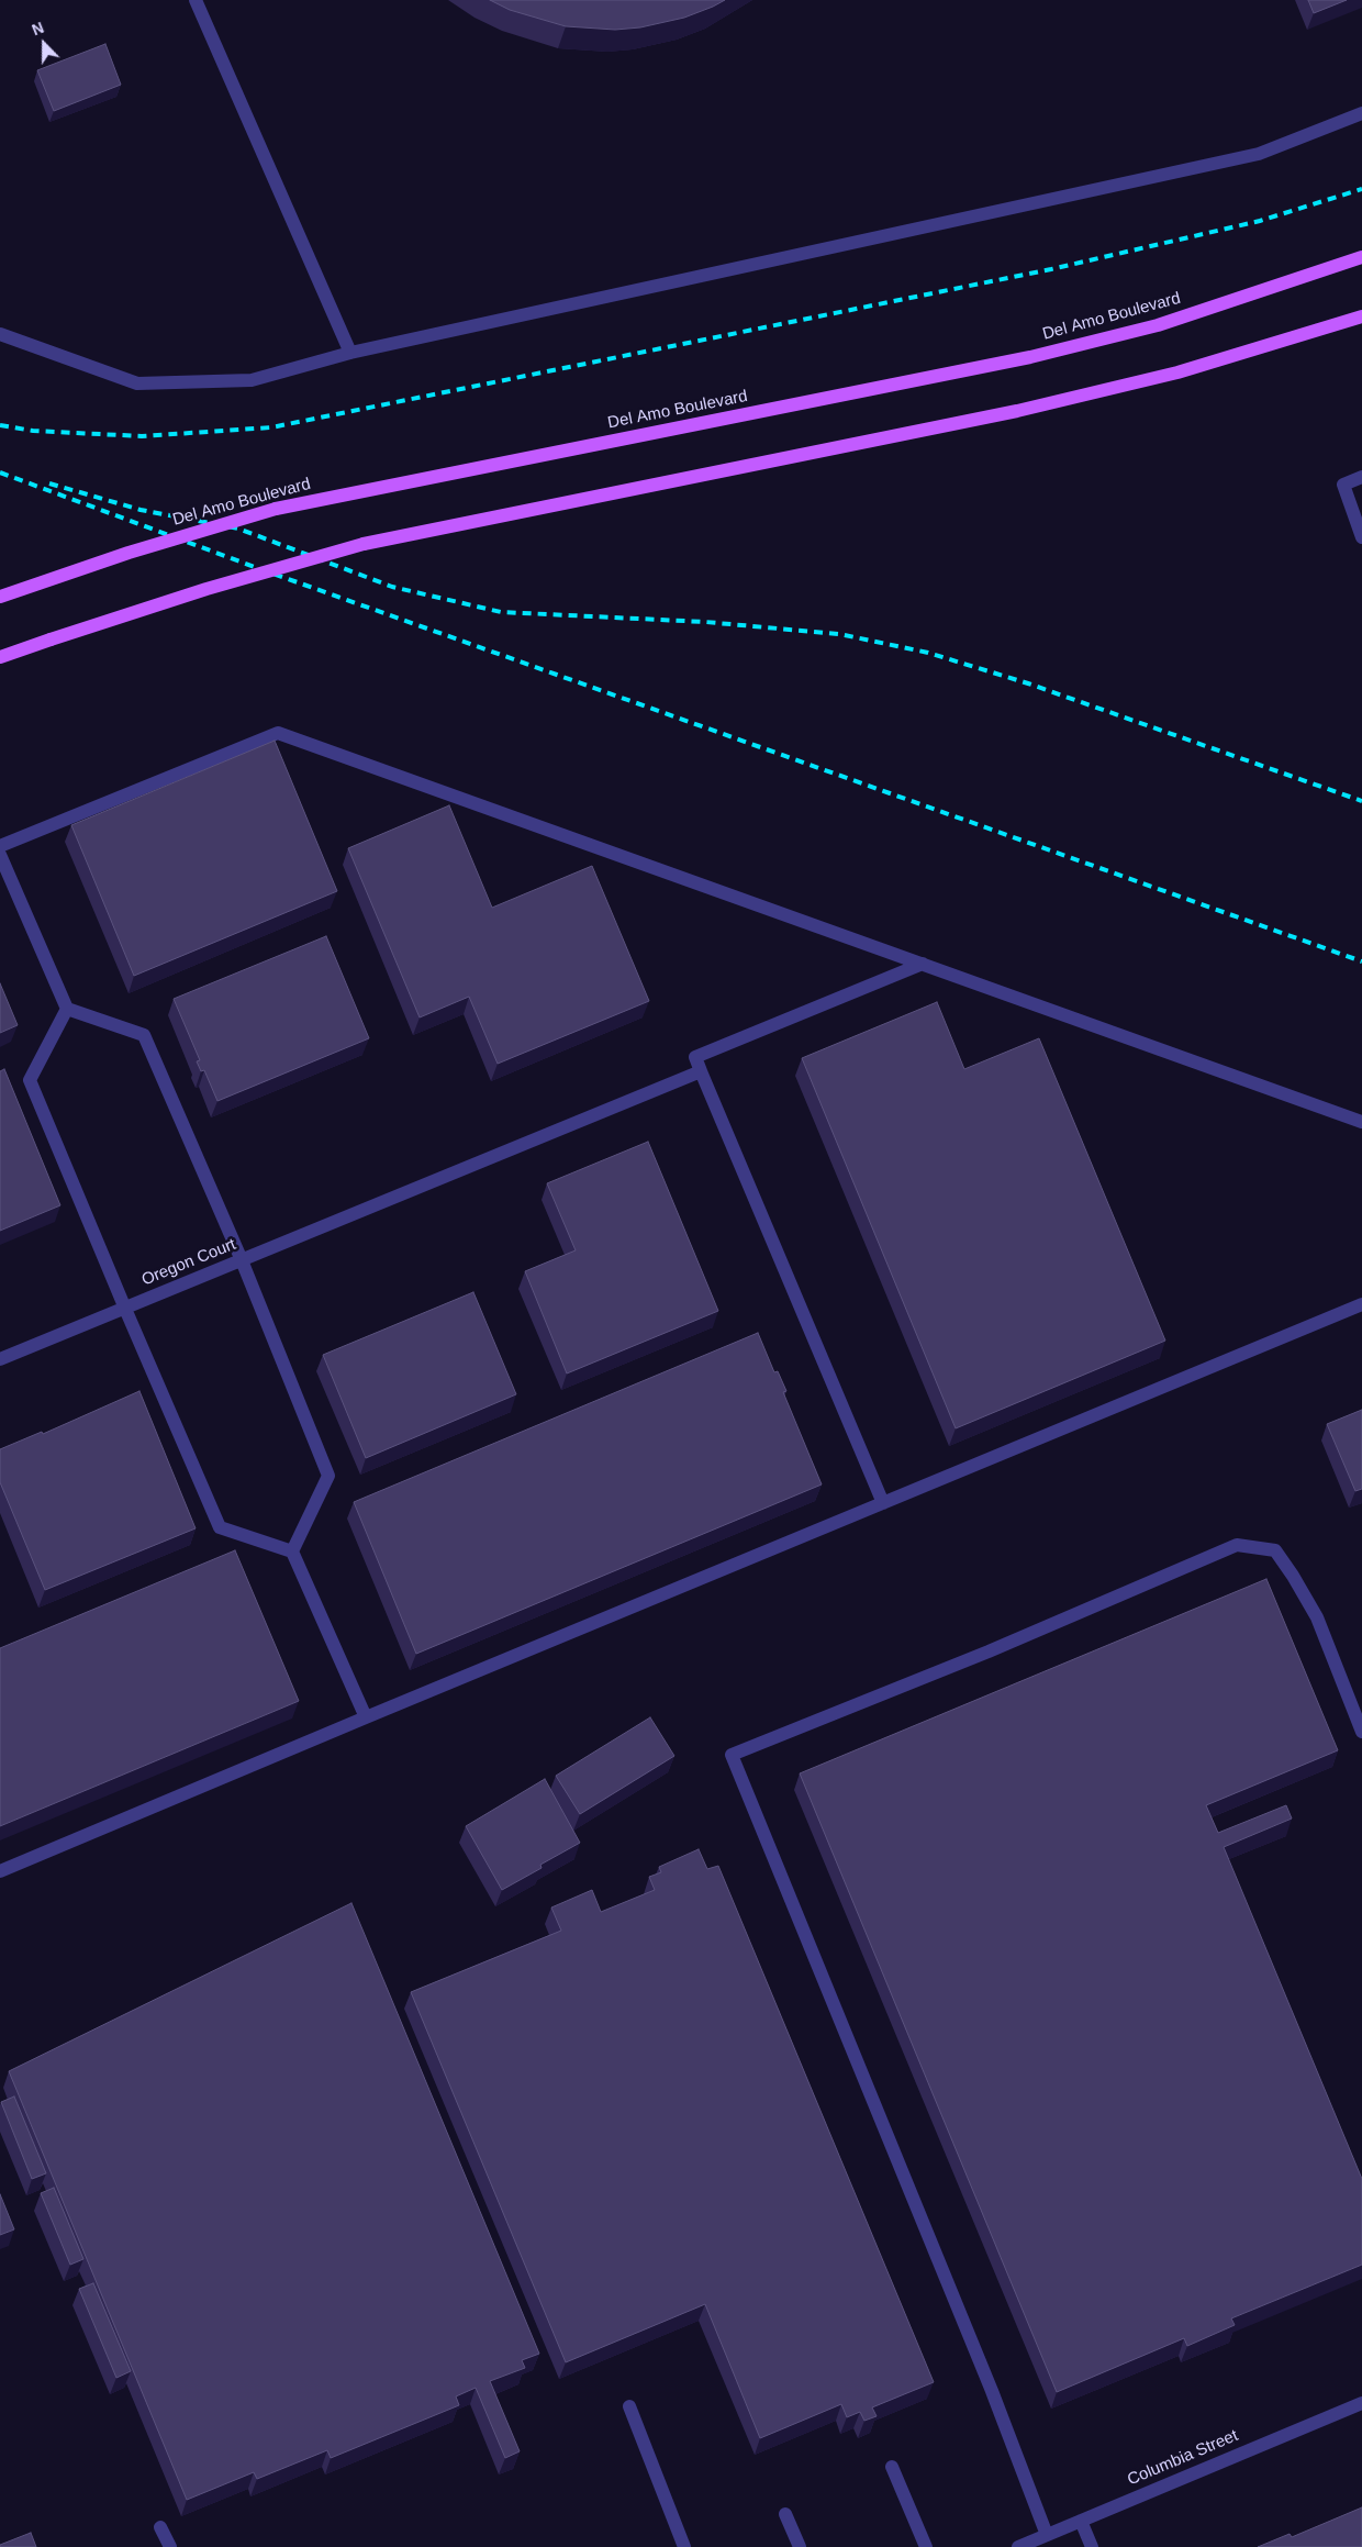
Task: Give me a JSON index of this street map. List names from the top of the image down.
{
  "streets": {
    "main road": ["Del Amo Boulevard"],
    "street": ["Oregon Court", "Columbia Street"]
  },
  "north": "top"
}
